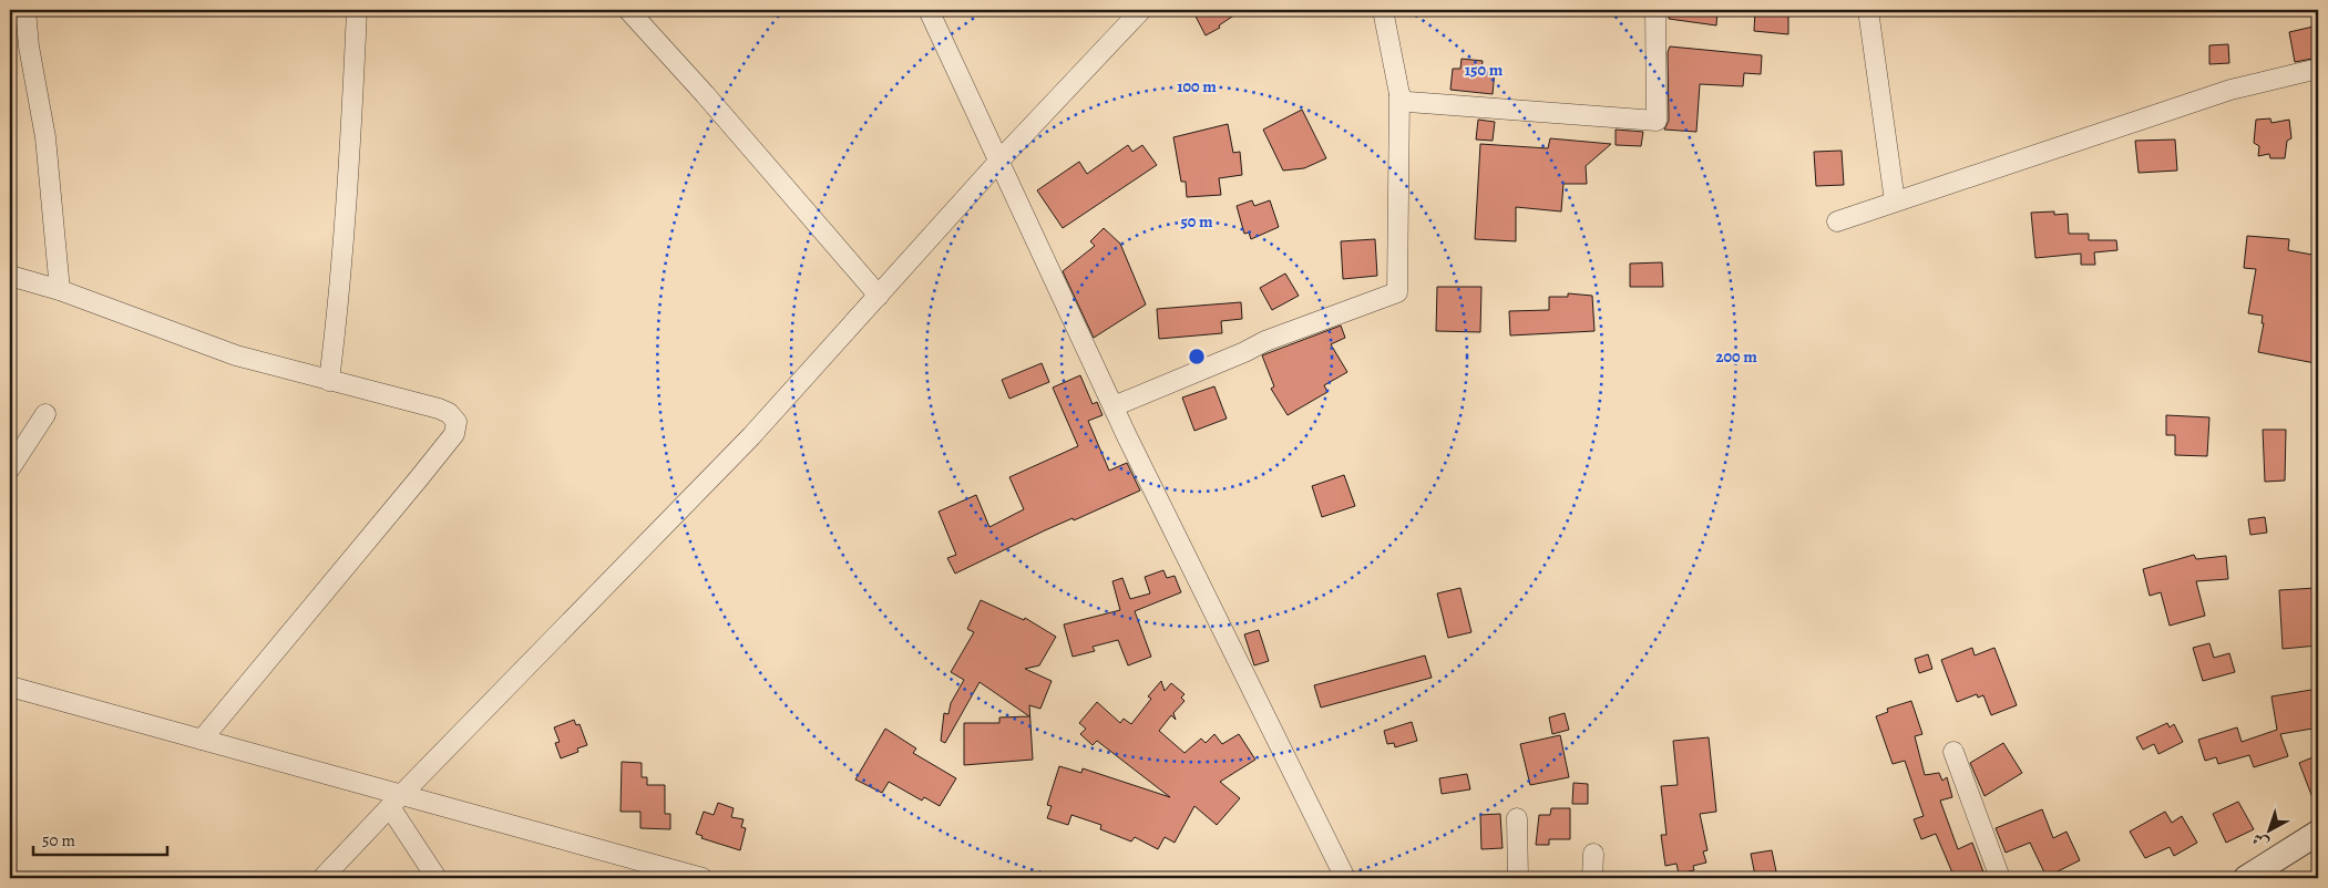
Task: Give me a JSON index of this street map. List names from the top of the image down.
{
  "scale_bar": "50 m",
  "north": "bottom left",
  "rings": [
    "150 m",
    "100 m",
    "50 m",
    "200 m"
  ]
}
